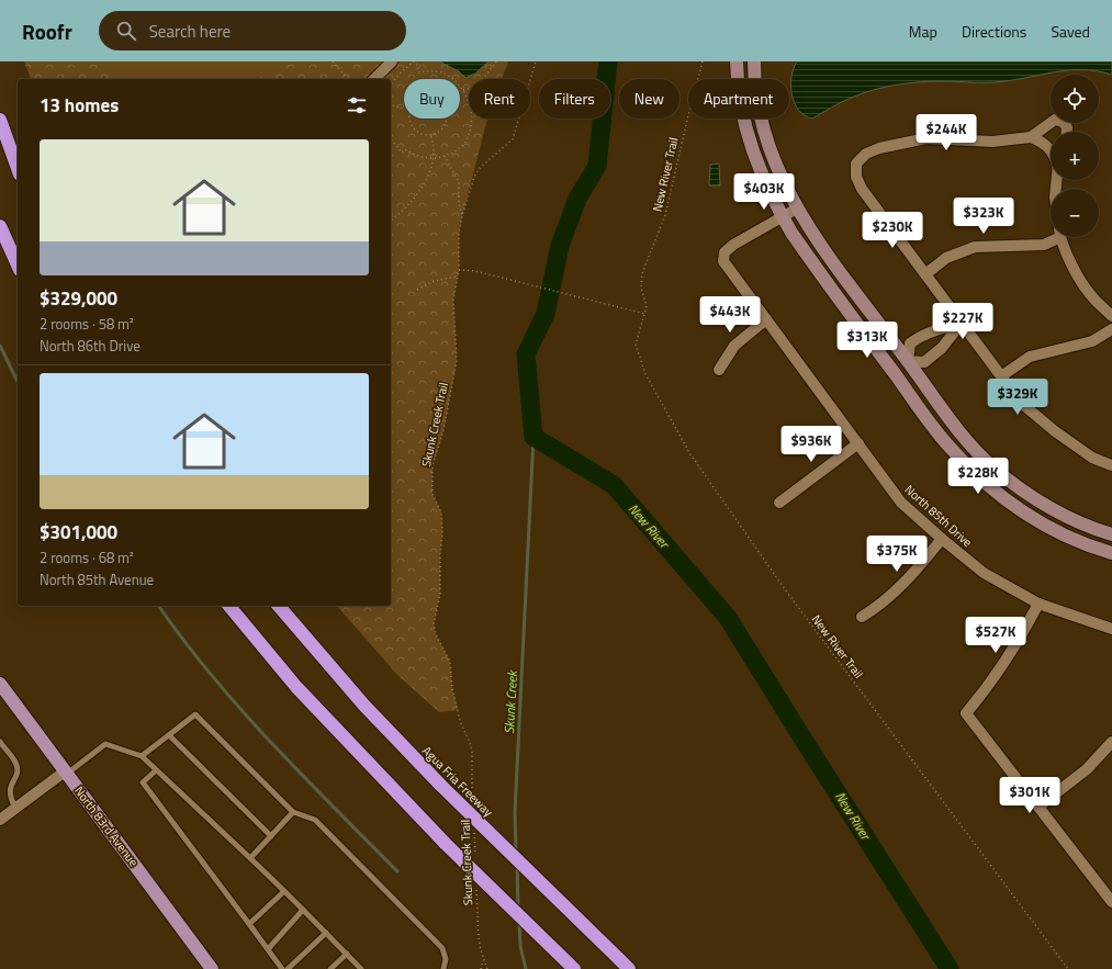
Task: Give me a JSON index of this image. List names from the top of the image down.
{
  "streets": {
    "highway": ["Agua Fria Freeway"],
    "main road": ["North 83rd Avenue"],
    "street": ["North 85th Drive"],
    "path": ["New River Trail", "Skunk Creek Trail"]
  },
  "water": ["New River", "Skunk Creek"],
  "page": {
    "header": "Roofr",
    "search": "Search here",
    "nav": ["Map", "Directions", "Saved"],
    "map_buttons": ["+", "−"],
    "chip": [
      "Buy",
      "Rent",
      "Filters",
      "New",
      "Apartment"
    ],
    "heading": "13 homes",
    "price": [
      "$244K",
      "$403K",
      "$323K",
      "$230K",
      "$443K",
      "$227K",
      "$313K",
      "$329K",
      "$936K",
      "$228K",
      "$375K",
      "$527K",
      "$301K"
    ],
    "list": [
      {
        "name": "$329,000",
        "note": "2 rooms · 58 m² · North 86th Drive"
      },
      {
        "name": "$301,000",
        "note": "2 rooms · 68 m² · North 85th Avenue"
      }
    ]
  }
}
